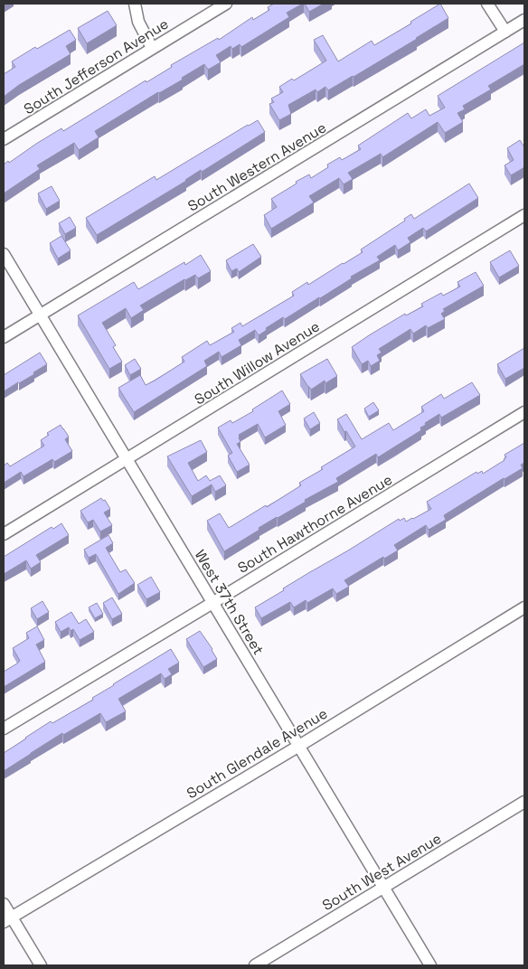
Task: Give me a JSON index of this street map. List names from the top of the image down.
{
  "streets": {
    "street": [
      "South Jefferson Avenue",
      "South Western Avenue",
      "South Willow Avenue",
      "South Hawthorne Avenue",
      "West 37th Street",
      "South Glendale Avenue",
      "South West Avenue"
    ]
  },
  "crossings": [
    ["South Western Avenue", "West 37th Street"],
    ["South Willow Avenue", "West 37th Street"],
    ["South Hawthorne Avenue", "West 37th Street"],
    ["West 37th Street", "South Glendale Avenue"],
    ["West 37th Street", "South West Avenue"]
  ]
}
